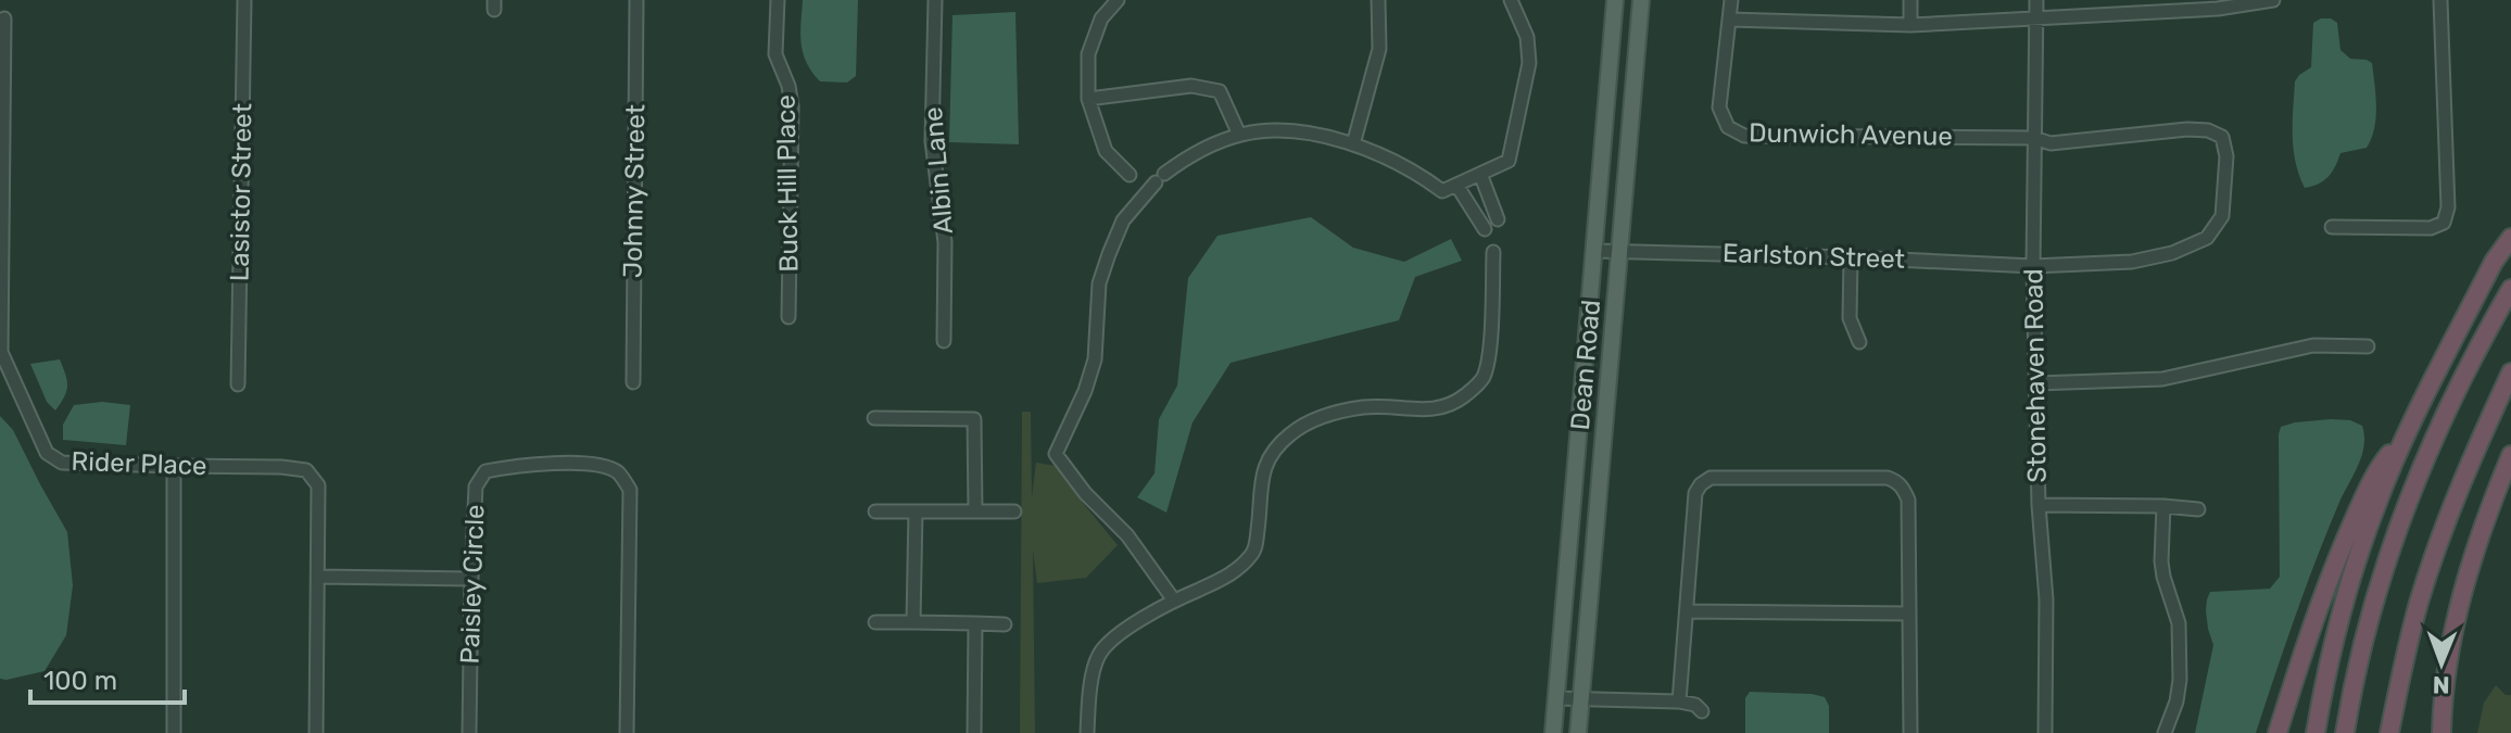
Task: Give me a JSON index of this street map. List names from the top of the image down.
{
  "streets": {
    "main road": ["Dean Road"],
    "street": [
      "Dunwich Avenue",
      "Albin Lane",
      "Buck Hill Place",
      "Johnny Street",
      "Lasistor Street",
      "Earlston Street",
      "Stonehaven Road",
      "Rider Place",
      "Paisley Circle"
    ]
  },
  "crossings": [
    ["Dunwich Avenue", "Earlston Street"],
    ["Dunwich Avenue", "Stonehaven Road"],
    ["Earlston Street", "Dean Road"],
    ["Earlston Street", "Stonehaven Road"]
  ],
  "scale_bar": "100 m",
  "north": "bottom"
}
